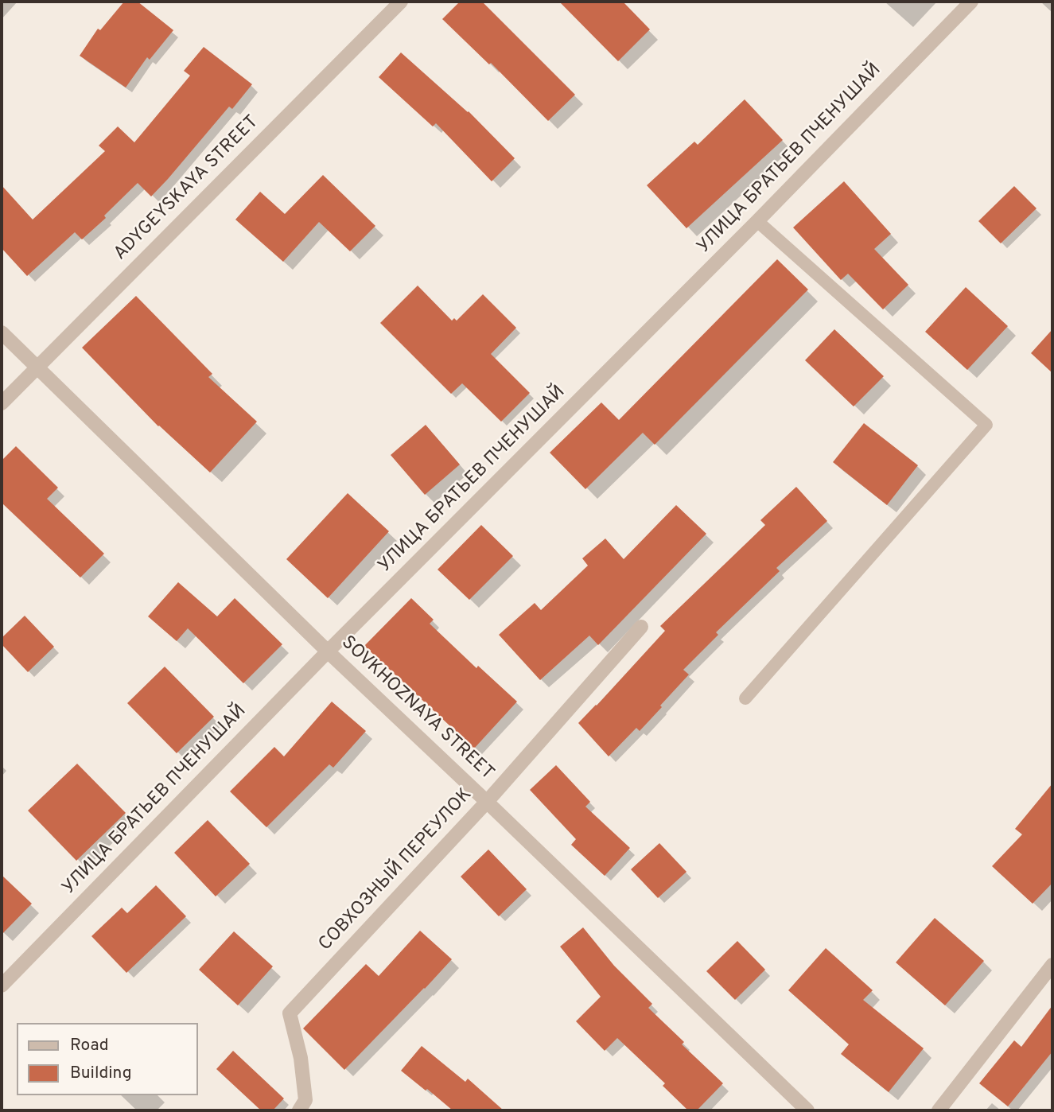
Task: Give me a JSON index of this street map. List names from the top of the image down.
{
  "streets": {
    "street": [
      "УЛИЦА БРАТЬЕВ ПЧЕНУШАЙ",
      "ADYGEYSKAYA STREET",
      "SOVKHOZNAYA STREET",
      "СОВХОЗНЫЙ ПЕРЕУЛОК"
    ]
  },
  "crossings": [
    ["УЛИЦА БРАТЬЕВ ПЧЕНУШАЙ", "SOVKHOZNAYA STREET"],
    ["ADYGEYSKAYA STREET", "SOVKHOZNAYA STREET"],
    ["SOVKHOZNAYA STREET", "СОВХОЗНЫЙ ПЕРЕУЛОК"]
  ],
  "legend": ["Road", "Building"]
}
